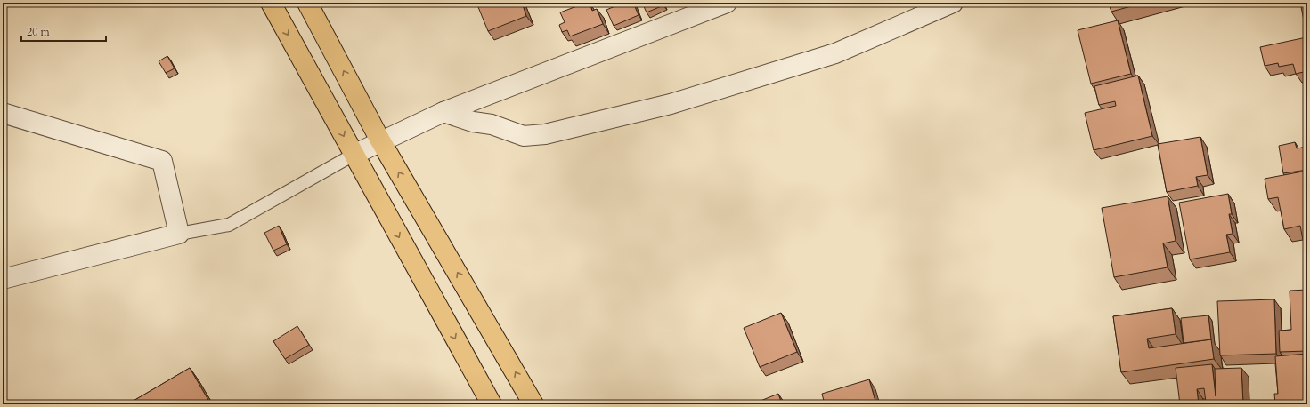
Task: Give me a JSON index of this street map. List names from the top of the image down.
{
  "scale_bar": "20 m"
}
